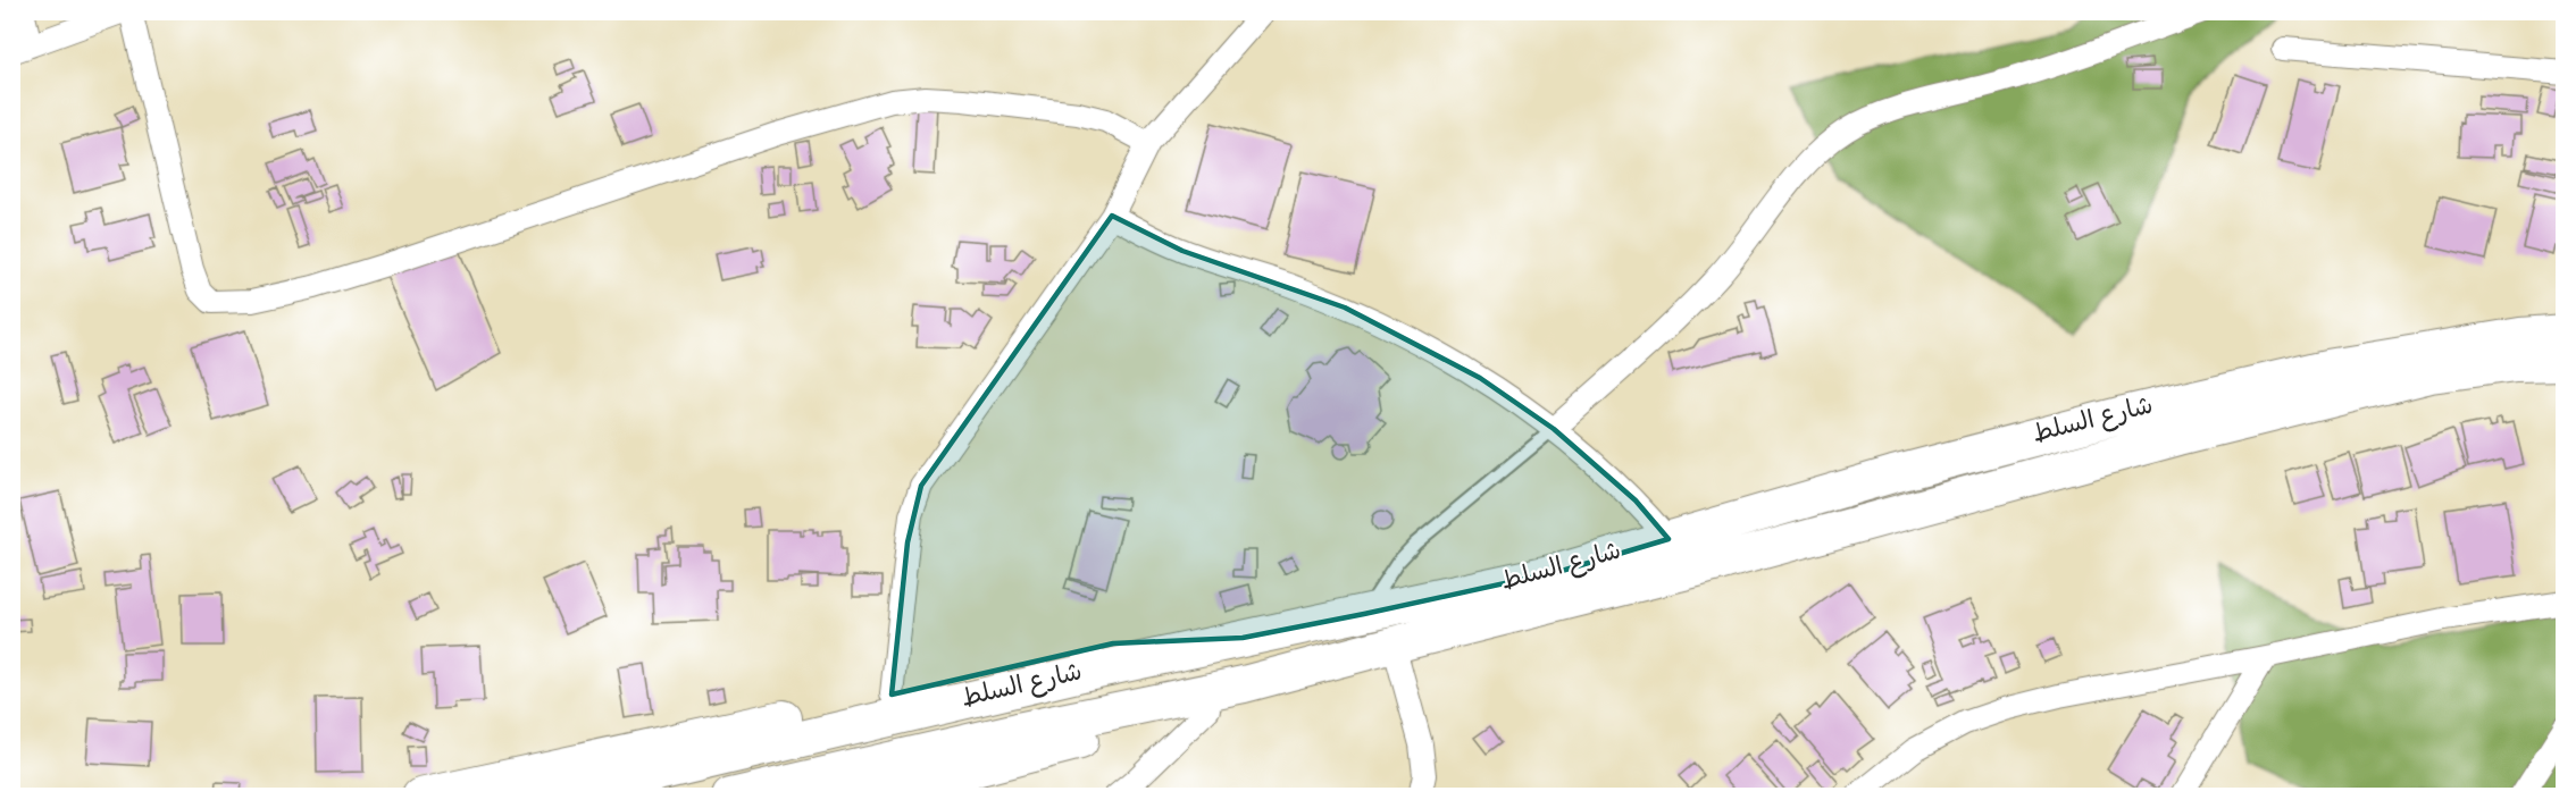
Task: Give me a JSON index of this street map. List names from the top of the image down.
{
  "streets": {
    "main road": ["شارع السلط"]
  }
}
